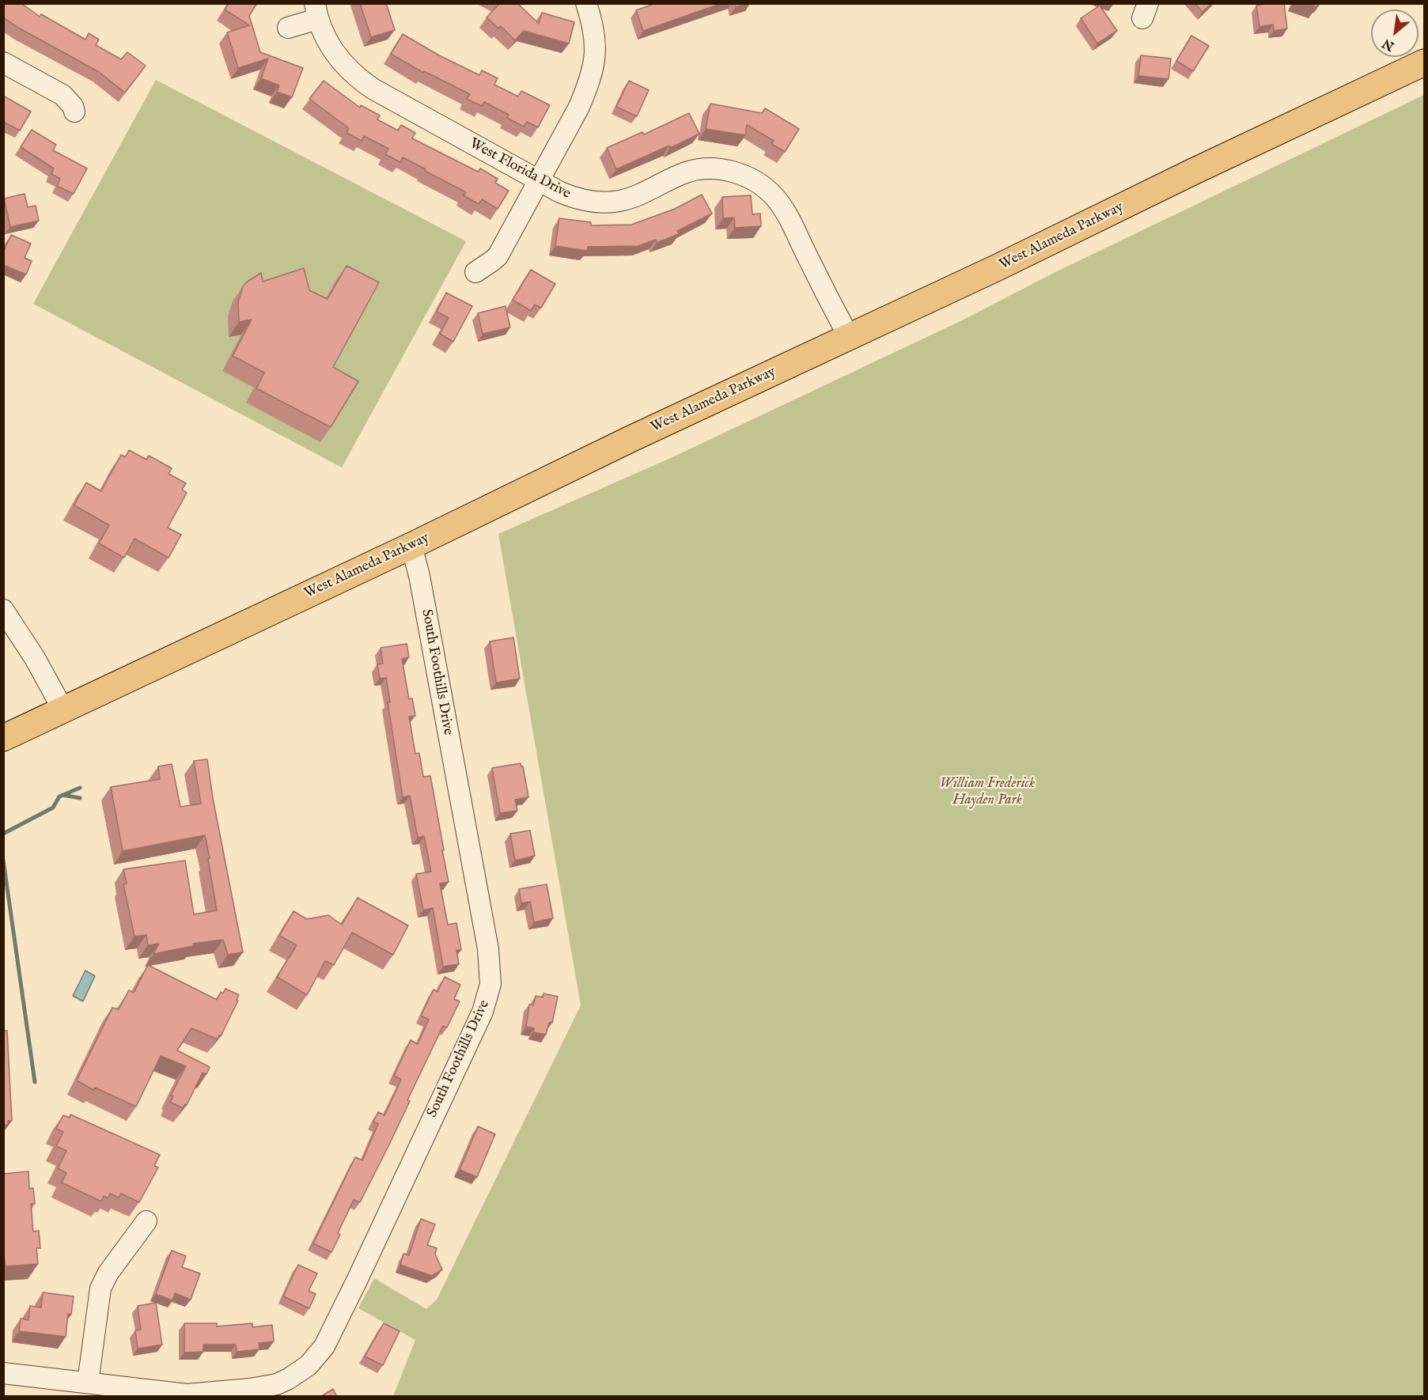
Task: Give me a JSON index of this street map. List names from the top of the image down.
{
  "streets": {
    "main road": ["West Alameda Parkway"],
    "street": ["West Florida Drive", "South Foothills Drive"]
  },
  "crossings": [
    ["West Florida Drive", "West Alameda Parkway"],
    ["West Alameda Parkway", "South Foothills Drive"]
  ],
  "parks": ["William Frederick Hayden Park"],
  "north": "bottom left"
}
